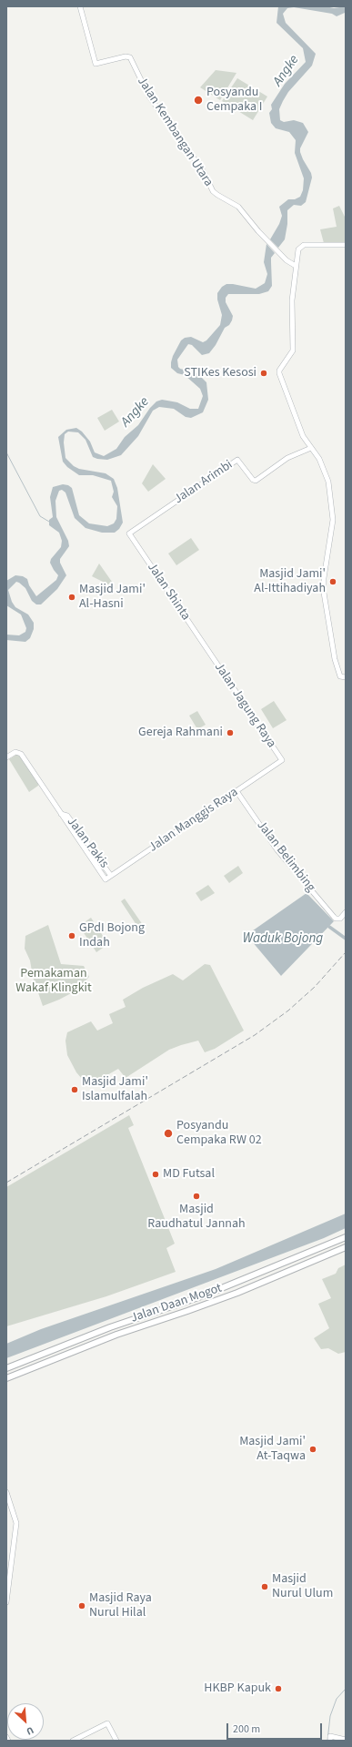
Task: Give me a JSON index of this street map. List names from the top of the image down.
{
  "streets": {
    "highway": ["Jalan Daan Mogot"],
    "street": [
      "Jalan Kembangan Utara",
      "Jalan Arimbi",
      "Jalan Shinta",
      "Jalan Jagung Raya",
      "Jalan Manggis Raya",
      "Jalan Pakis",
      "Jalan Belimbing"
    ]
  },
  "crossings": [
    ["Jalan Arimbi", "Jalan Shinta"],
    ["Jalan Shinta", "Jalan Jagung Raya"],
    ["Jalan Jagung Raya", "Jalan Manggis Raya"],
    ["Jalan Manggis Raya", "Jalan Pakis"],
    ["Jalan Manggis Raya", "Jalan Belimbing"]
  ],
  "water": ["Angke", "Waduk Bojong"],
  "parks": ["Pemakaman Wakaf Klingkit"],
  "places": [
    "Posyandu Cempaka I",
    "STIKes Kesosi",
    "Masjid Jami' Al-Ittihadiyah",
    "Masjid Jami' Al-Hasni",
    "Gereja Rahmani",
    "GPdI Bojong Indah",
    "Masjid Jami' Islamulfalah",
    "Posyandu Cempaka RW 02",
    "MD Futsal",
    "Masjid Raudhatul Jannah",
    "Masjid Jami' At-Taqwa",
    "Masjid Nurul Ulum",
    "Masjid Raya Nurul Hilal",
    "HKBP Kapuk"
  ],
  "scale_bar": "200 m",
  "north": "bottom right"
}
